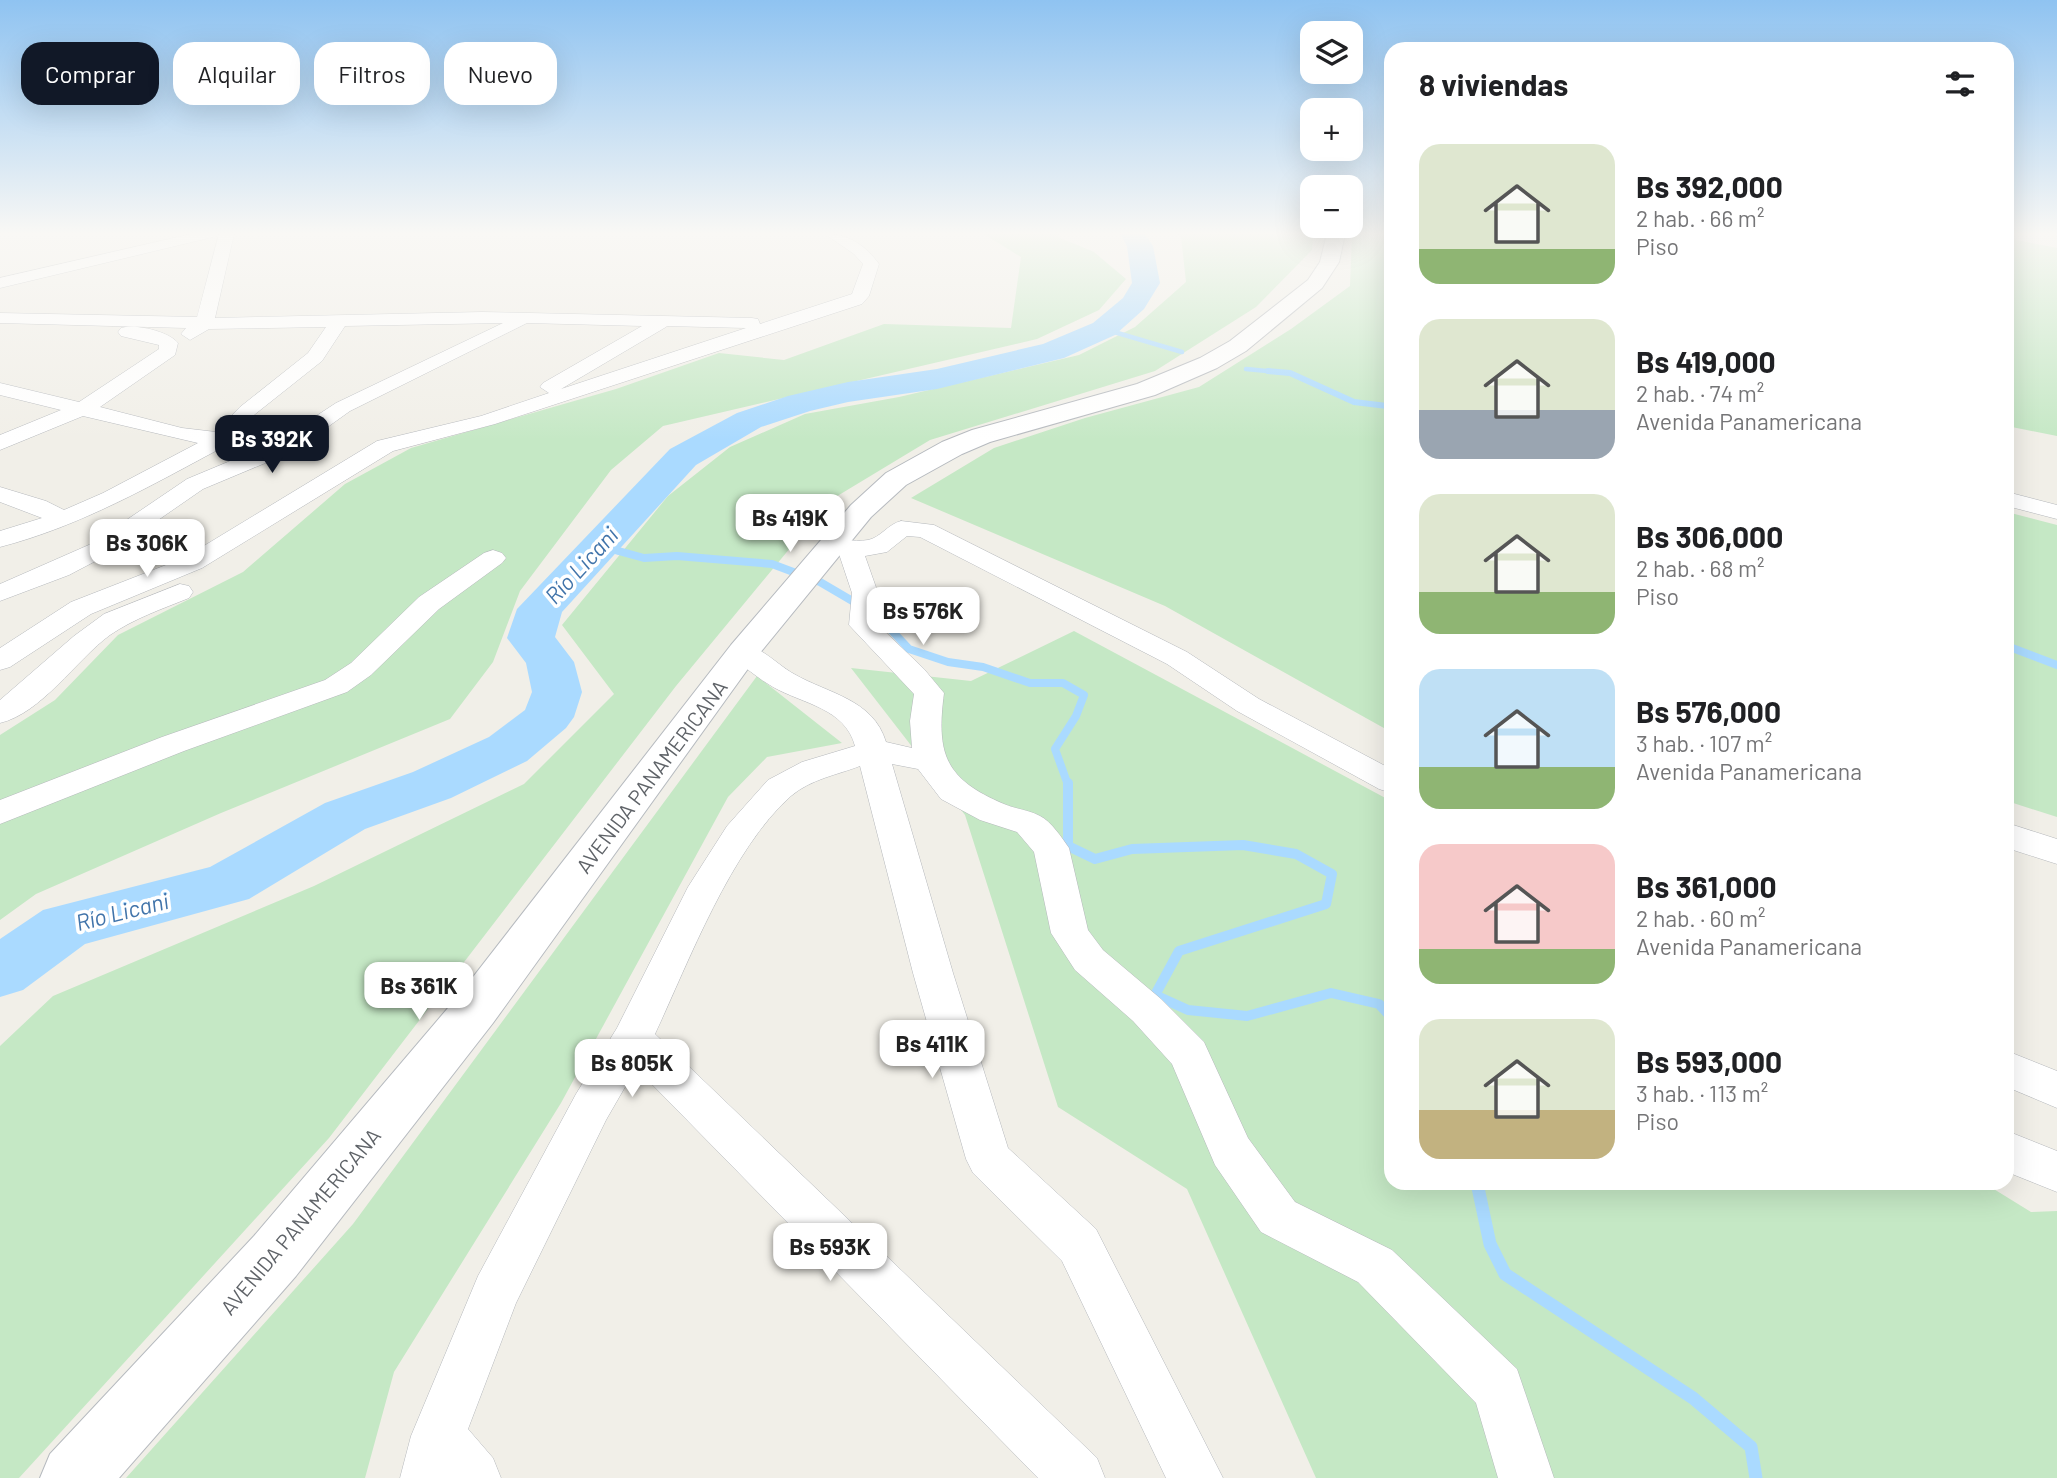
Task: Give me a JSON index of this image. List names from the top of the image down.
{
  "streets": {
    "main road": ["AVENIDA PANAMERICANA"]
  },
  "water": ["Río Licani"],
  "page": {
    "map_buttons": ["+", "−"],
    "chip": [
      "Comprar",
      "Alquilar",
      "Filtros",
      "Nuevo"
    ],
    "heading": "8 viviendas",
    "list": [
      {
        "name": "Bs 392,000",
        "note": "2 hab. · 66 m² · Piso"
      },
      {
        "name": "Bs 419,000",
        "note": "2 hab. · 74 m² · Avenida Panamericana"
      },
      {
        "name": "Bs 306,000",
        "note": "2 hab. · 68 m² · Piso"
      },
      {
        "name": "Bs 576,000",
        "note": "3 hab. · 107 m² · Avenida Panamericana"
      },
      {
        "name": "Bs 361,000",
        "note": "2 hab. · 60 m² · Avenida Panamericana"
      },
      {
        "name": "Bs 593,000",
        "note": "3 hab. · 113 m² · Piso"
      }
    ],
    "price": [
      "Bs 392K",
      "Bs 419K",
      "Bs 306K",
      "Bs 576K",
      "Bs 361K",
      "Bs 411K",
      "Bs 805K",
      "Bs 593K"
    ]
  }
}
